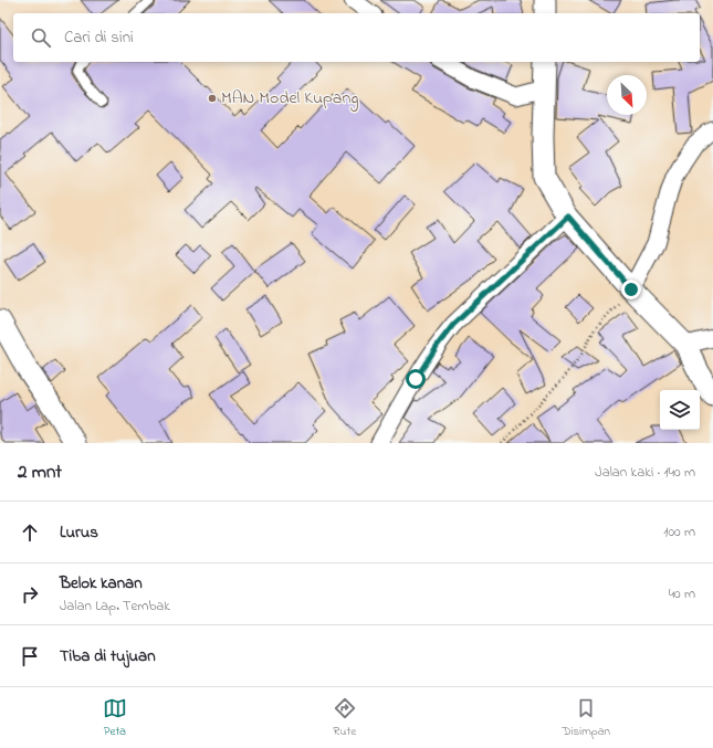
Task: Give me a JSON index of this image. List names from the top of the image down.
{
  "places": ["MAN Model Kupang"],
  "north": "bottom right",
  "page": {
    "search": "Cari di sini",
    "heading": ["2 mnt", "Jalan kaki · 140 m"],
    "list": [
      ["Lurus", "100 m"],
      ["Belok kanan", "Jalan Lap. Tembak", "40 m"],
      "Tiba di tujuan"
    ],
    "nav": ["Peta", "Rute", "Disimpan"]
  }
}
